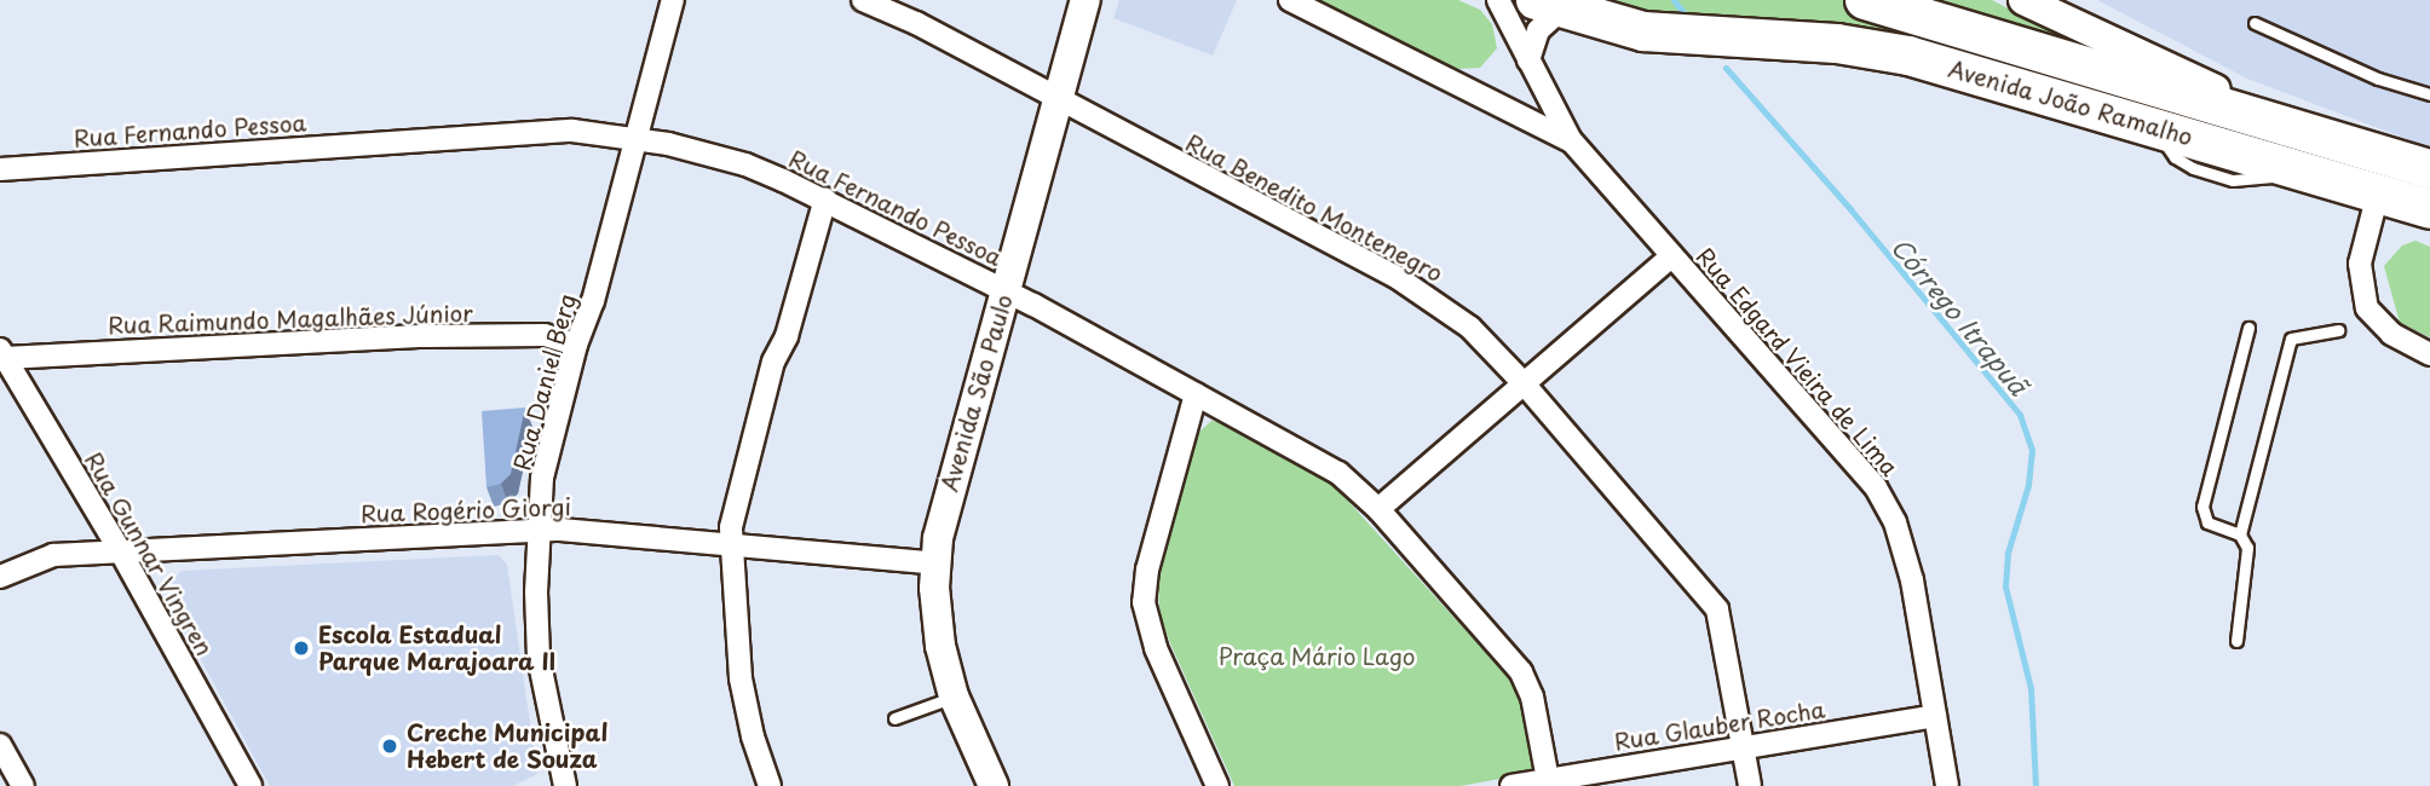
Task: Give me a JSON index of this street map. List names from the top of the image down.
{
  "streets": {
    "highway": ["Avenida João Ramalho"],
    "main road": ["Avenida São Paulo"],
    "street": [
      "Rua Fernando Pessoa",
      "Rua Benedito Montenegro",
      "Rua Raimundo Magalhães Júnior",
      "Rua Edgard Vieira de Lima",
      "Rua Daniel Berg",
      "Rua Rogério Giorgi",
      "Rua Gunnar Vingren",
      "Rua Glauber Rocha"
    ]
  },
  "crossings": [
    ["Rua Fernando Pessoa", "Rua Daniel Berg"],
    ["Rua Fernando Pessoa", "Avenida São Paulo"],
    ["Rua Fernando Pessoa", "Rua Glauber Rocha"],
    ["Rua Benedito Montenegro", "Avenida São Paulo"],
    ["Rua Benedito Montenegro", "Rua Glauber Rocha"],
    ["Rua Raimundo Magalhães Júnior", "Rua Daniel Berg"],
    ["Rua Raimundo Magalhães Júnior", "Rua Gunnar Vingren"],
    ["Rua Edgard Vieira de Lima", "Rua Glauber Rocha"],
    ["Rua Daniel Berg", "Rua Rogério Giorgi"],
    ["Avenida São Paulo", "Rua Rogério Giorgi"],
    ["Rua Rogério Giorgi", "Rua Gunnar Vingren"]
  ],
  "water": ["Córrego Itrapuã"],
  "parks": ["Praça Mário Lago"],
  "places": ["Escola Estadual Parque Marajoara II", "Creche Municipal Hebert de Souza"]
}
